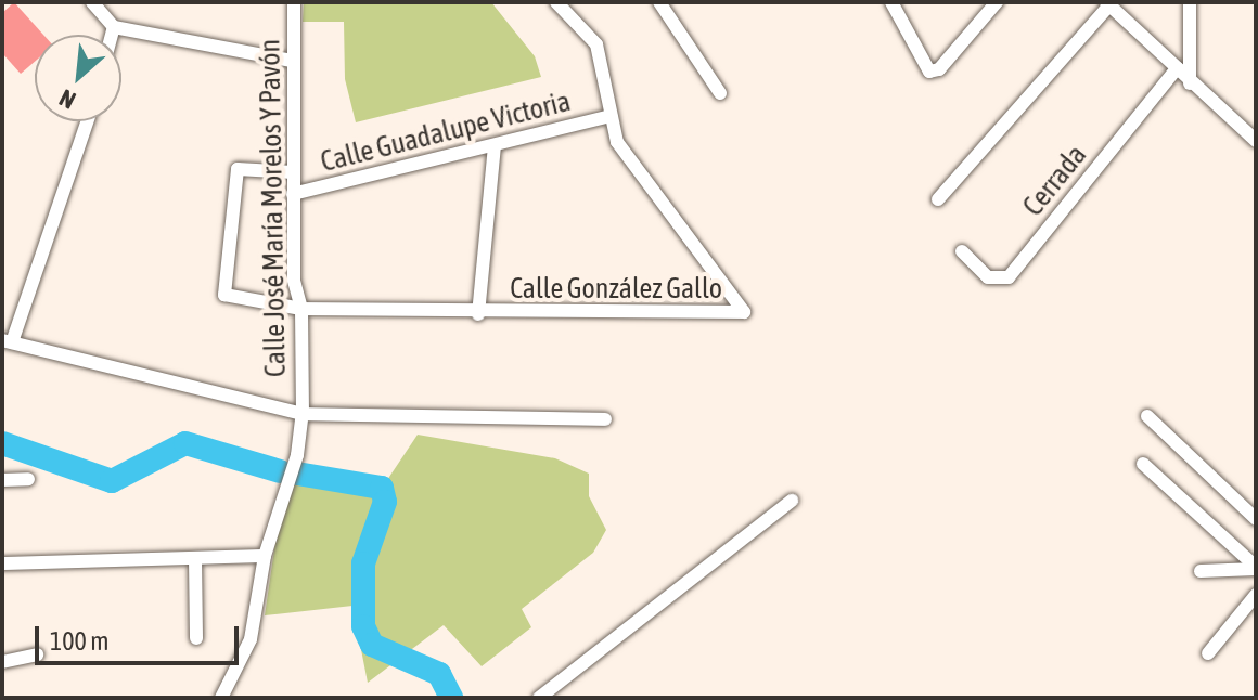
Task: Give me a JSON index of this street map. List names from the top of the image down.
{
  "streets": {
    "street": [
      "Calle Guadalupe Victoria",
      "Cerrada",
      "Calle José María Morelos Y Pavón",
      "Calle González Gallo"
    ]
  },
  "crossings": [
    ["Calle Guadalupe Victoria", "Calle José María Morelos Y Pavón"],
    ["Calle Guadalupe Victoria", "Calle González Gallo"],
    ["Calle José María Morelos Y Pavón", "Calle González Gallo"]
  ],
  "scale_bar": "100 m",
  "north": "bottom left"
}
